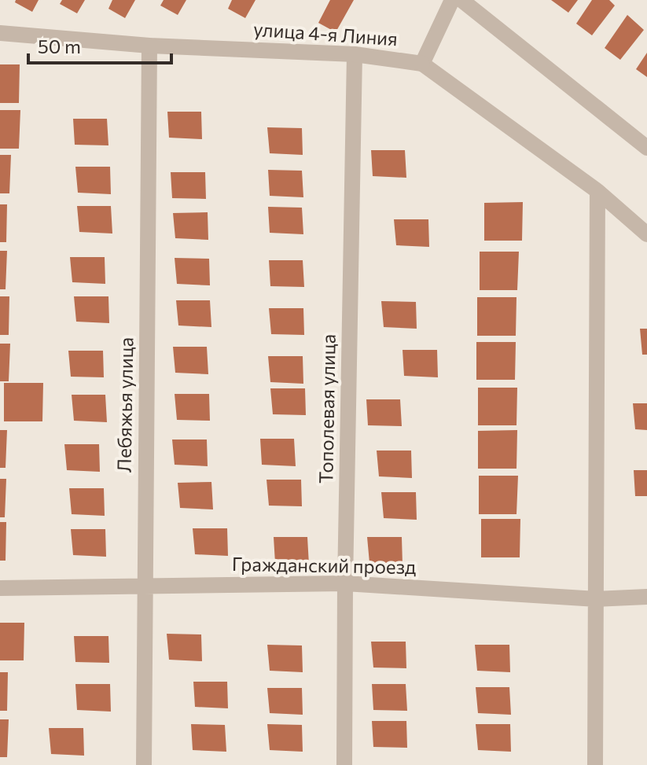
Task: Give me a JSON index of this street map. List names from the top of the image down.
{
  "streets": {
    "street": [
      "улица 4-я Линия",
      "Лебяжья улица",
      "Тополевая улица",
      "Гражданский проезд"
    ]
  },
  "crossings": [
    ["улица 4-я Линия", "Лебяжья улица"],
    ["улица 4-я Линия", "Тополевая улица"],
    ["Лебяжья улица", "Гражданский проезд"],
    ["Тополевая улица", "Гражданский проезд"]
  ],
  "scale_bar": "50 m"
}
